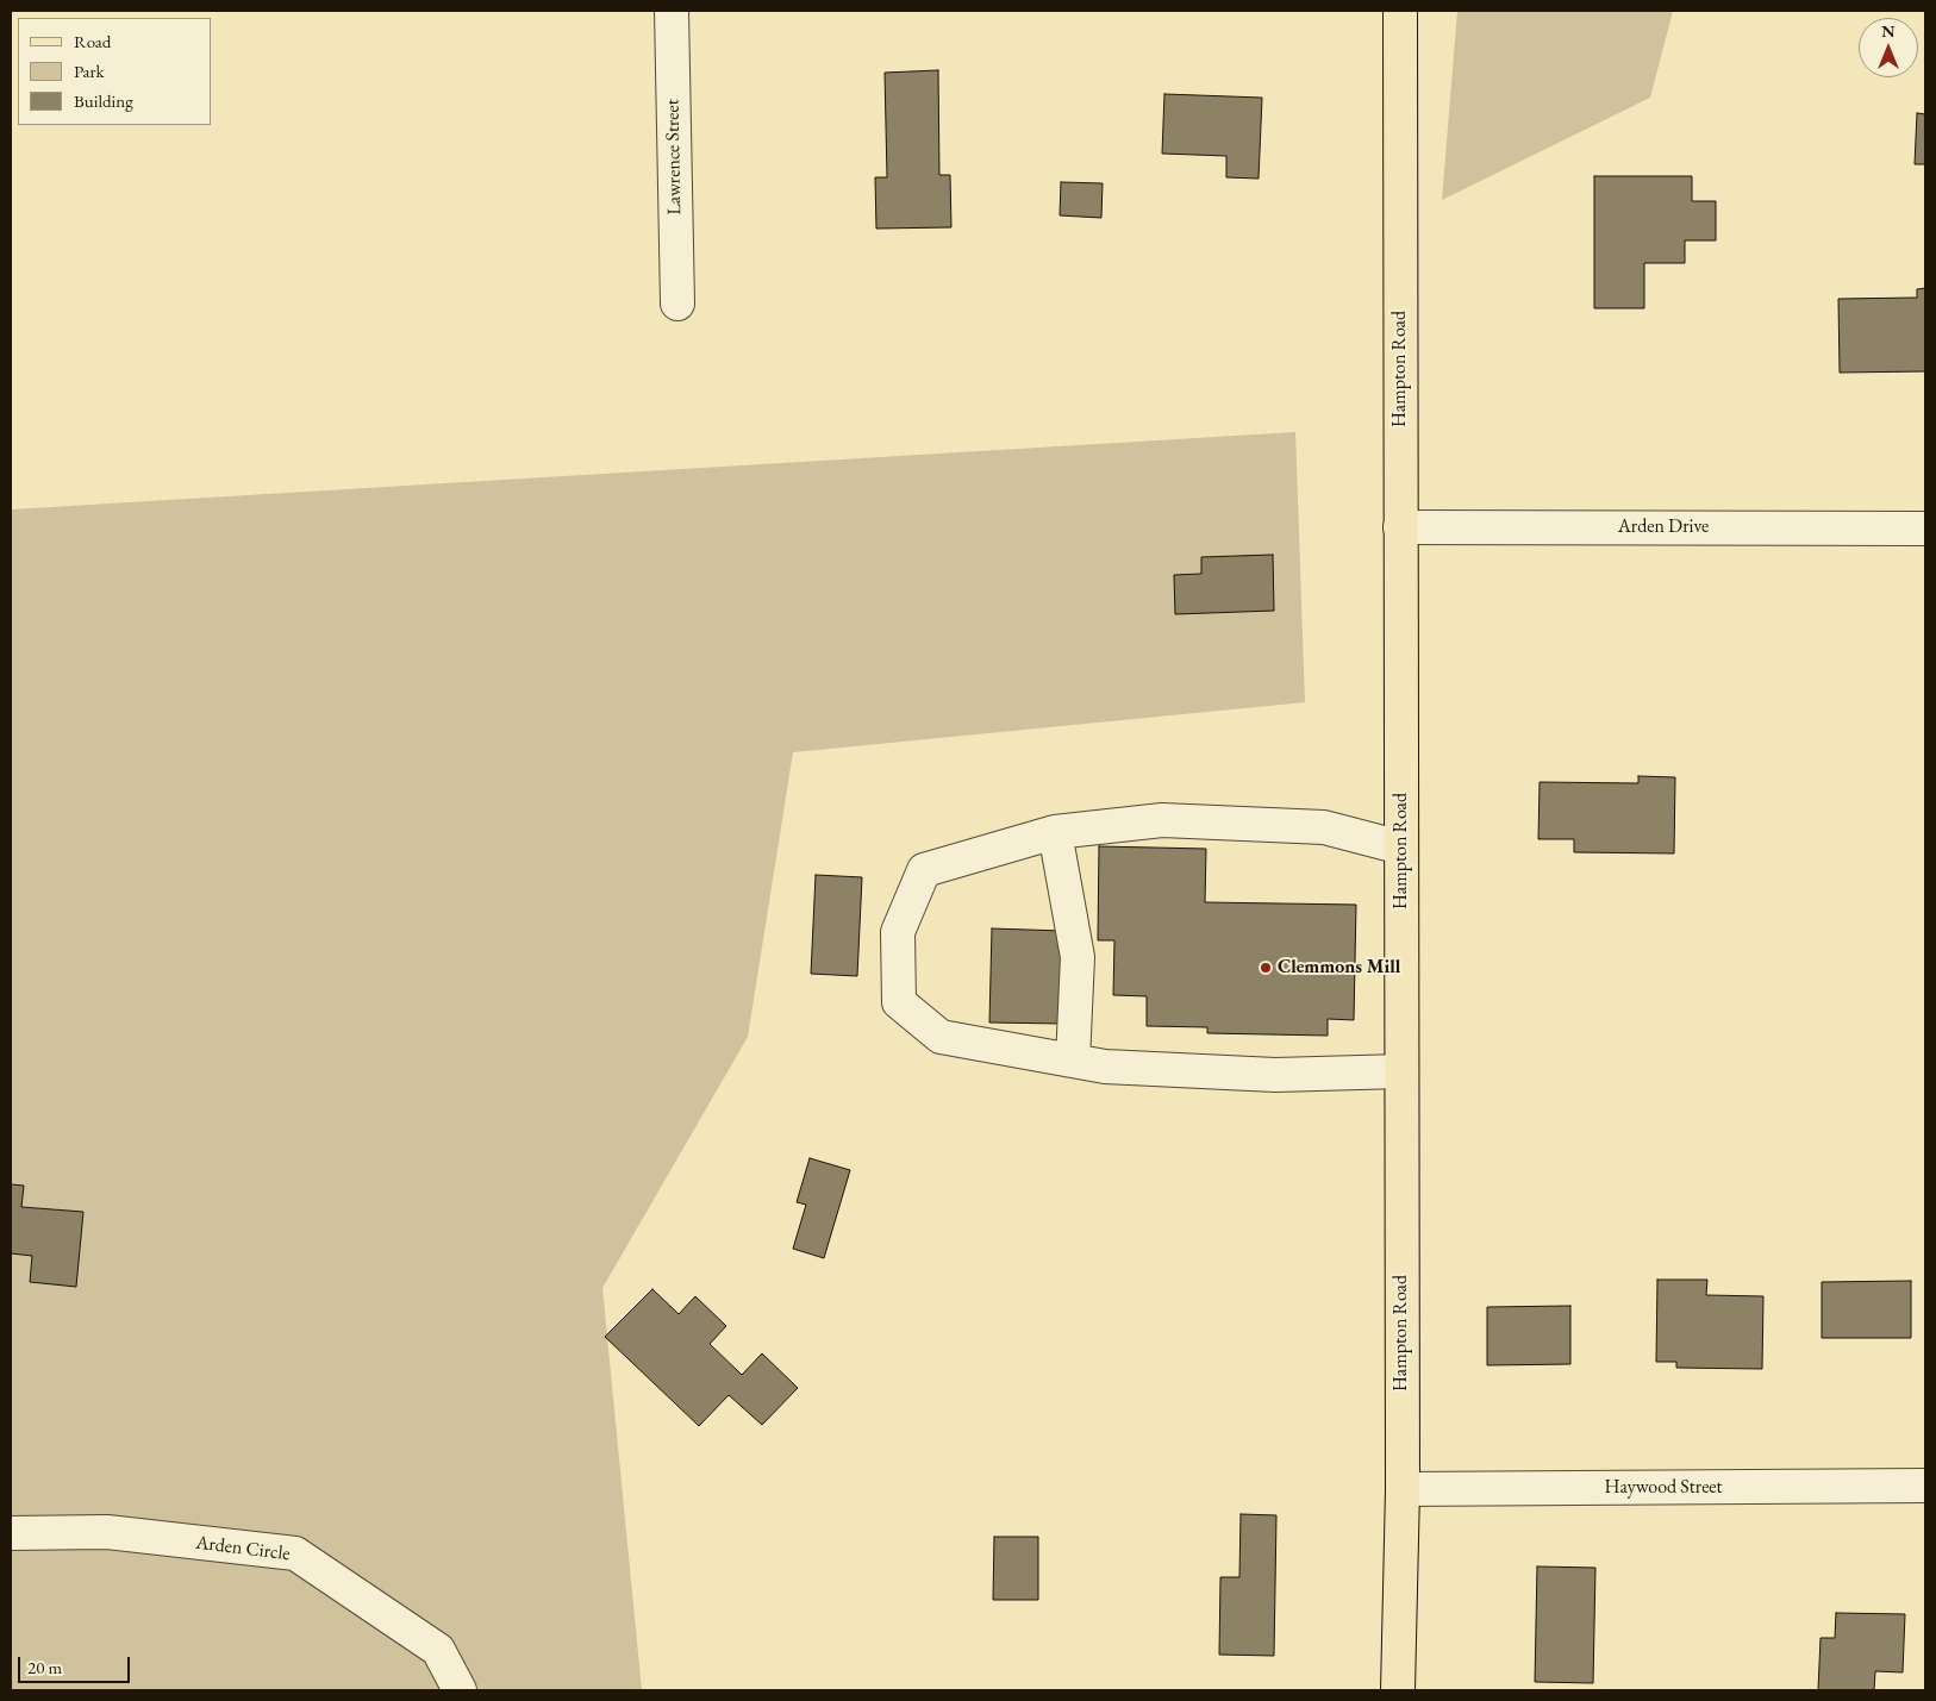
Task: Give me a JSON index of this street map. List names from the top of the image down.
{
  "streets": {
    "main road": ["Hampton Road"],
    "street": [
      "Lawrence Street",
      "Arden Drive",
      "Haywood Street",
      "Arden Circle"
    ]
  },
  "crossings": [
    ["Hampton Road", "Arden Drive"],
    ["Hampton Road", "Haywood Street"]
  ],
  "places": ["Clemmons Mill"],
  "legend": ["Road", "Park", "Building"],
  "scale_bar": "20 m",
  "north": "top"
}
